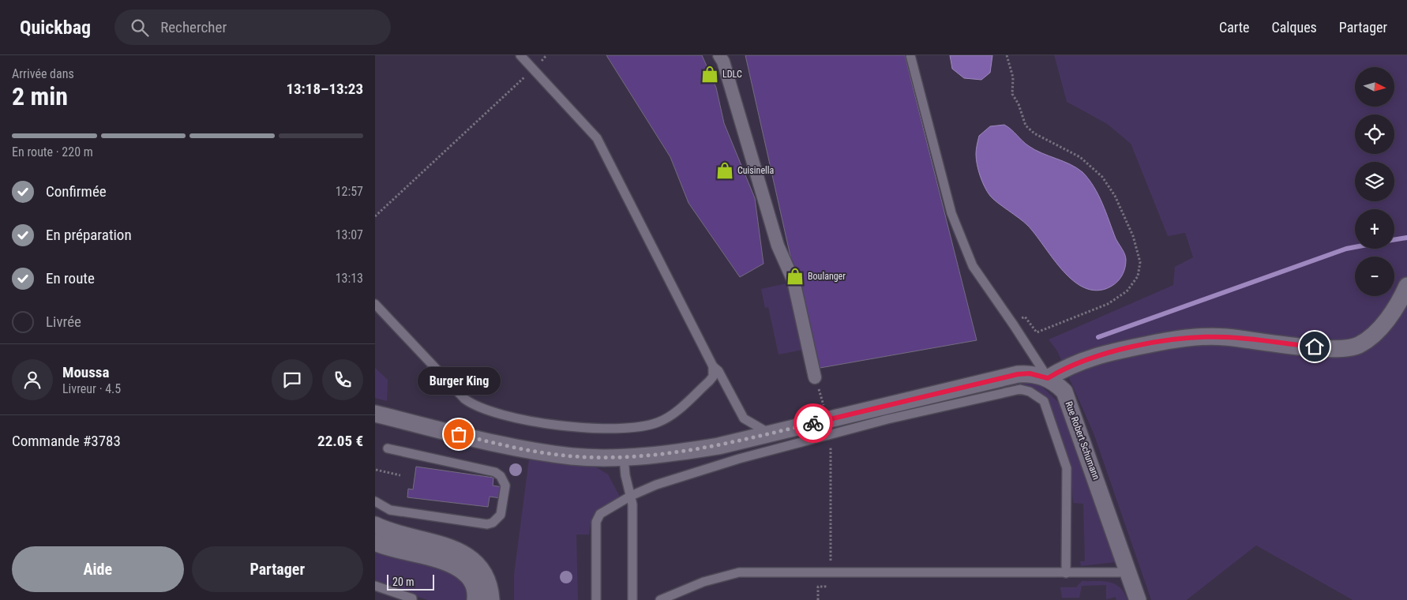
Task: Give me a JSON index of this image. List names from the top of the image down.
{
  "streets": {
    "street": ["Rue Robert Schumann"]
  },
  "places": {
    "shop": ["LDLC", "Cuisinella", "Boulanger"],
    "other": ["Burger King"]
  },
  "scale_bar": "20 m",
  "north": "right",
  "page": {
    "header": "Quickbag",
    "search": "Rechercher",
    "nav": ["Carte", "Calques", "Partager"],
    "heading": ["2 min", "Arrivée dans", "13:18–13:23"],
    "panel": [
      "Moussa",
      "Livreur · 4.5",
      "Commande #3783",
      "22.05 €"
    ],
    "map_buttons": ["+", "−"],
    "bar": "En route · 220 m",
    "list": [
      ["Confirmée", "12:57"],
      ["En préparation", "13:07"],
      ["En route", "13:13"],
      "Livrée"
    ],
    "bubble": "Burger King",
    "buttons": ["Aide", "Partager"],
    "scale": "20 m"
  }
}
